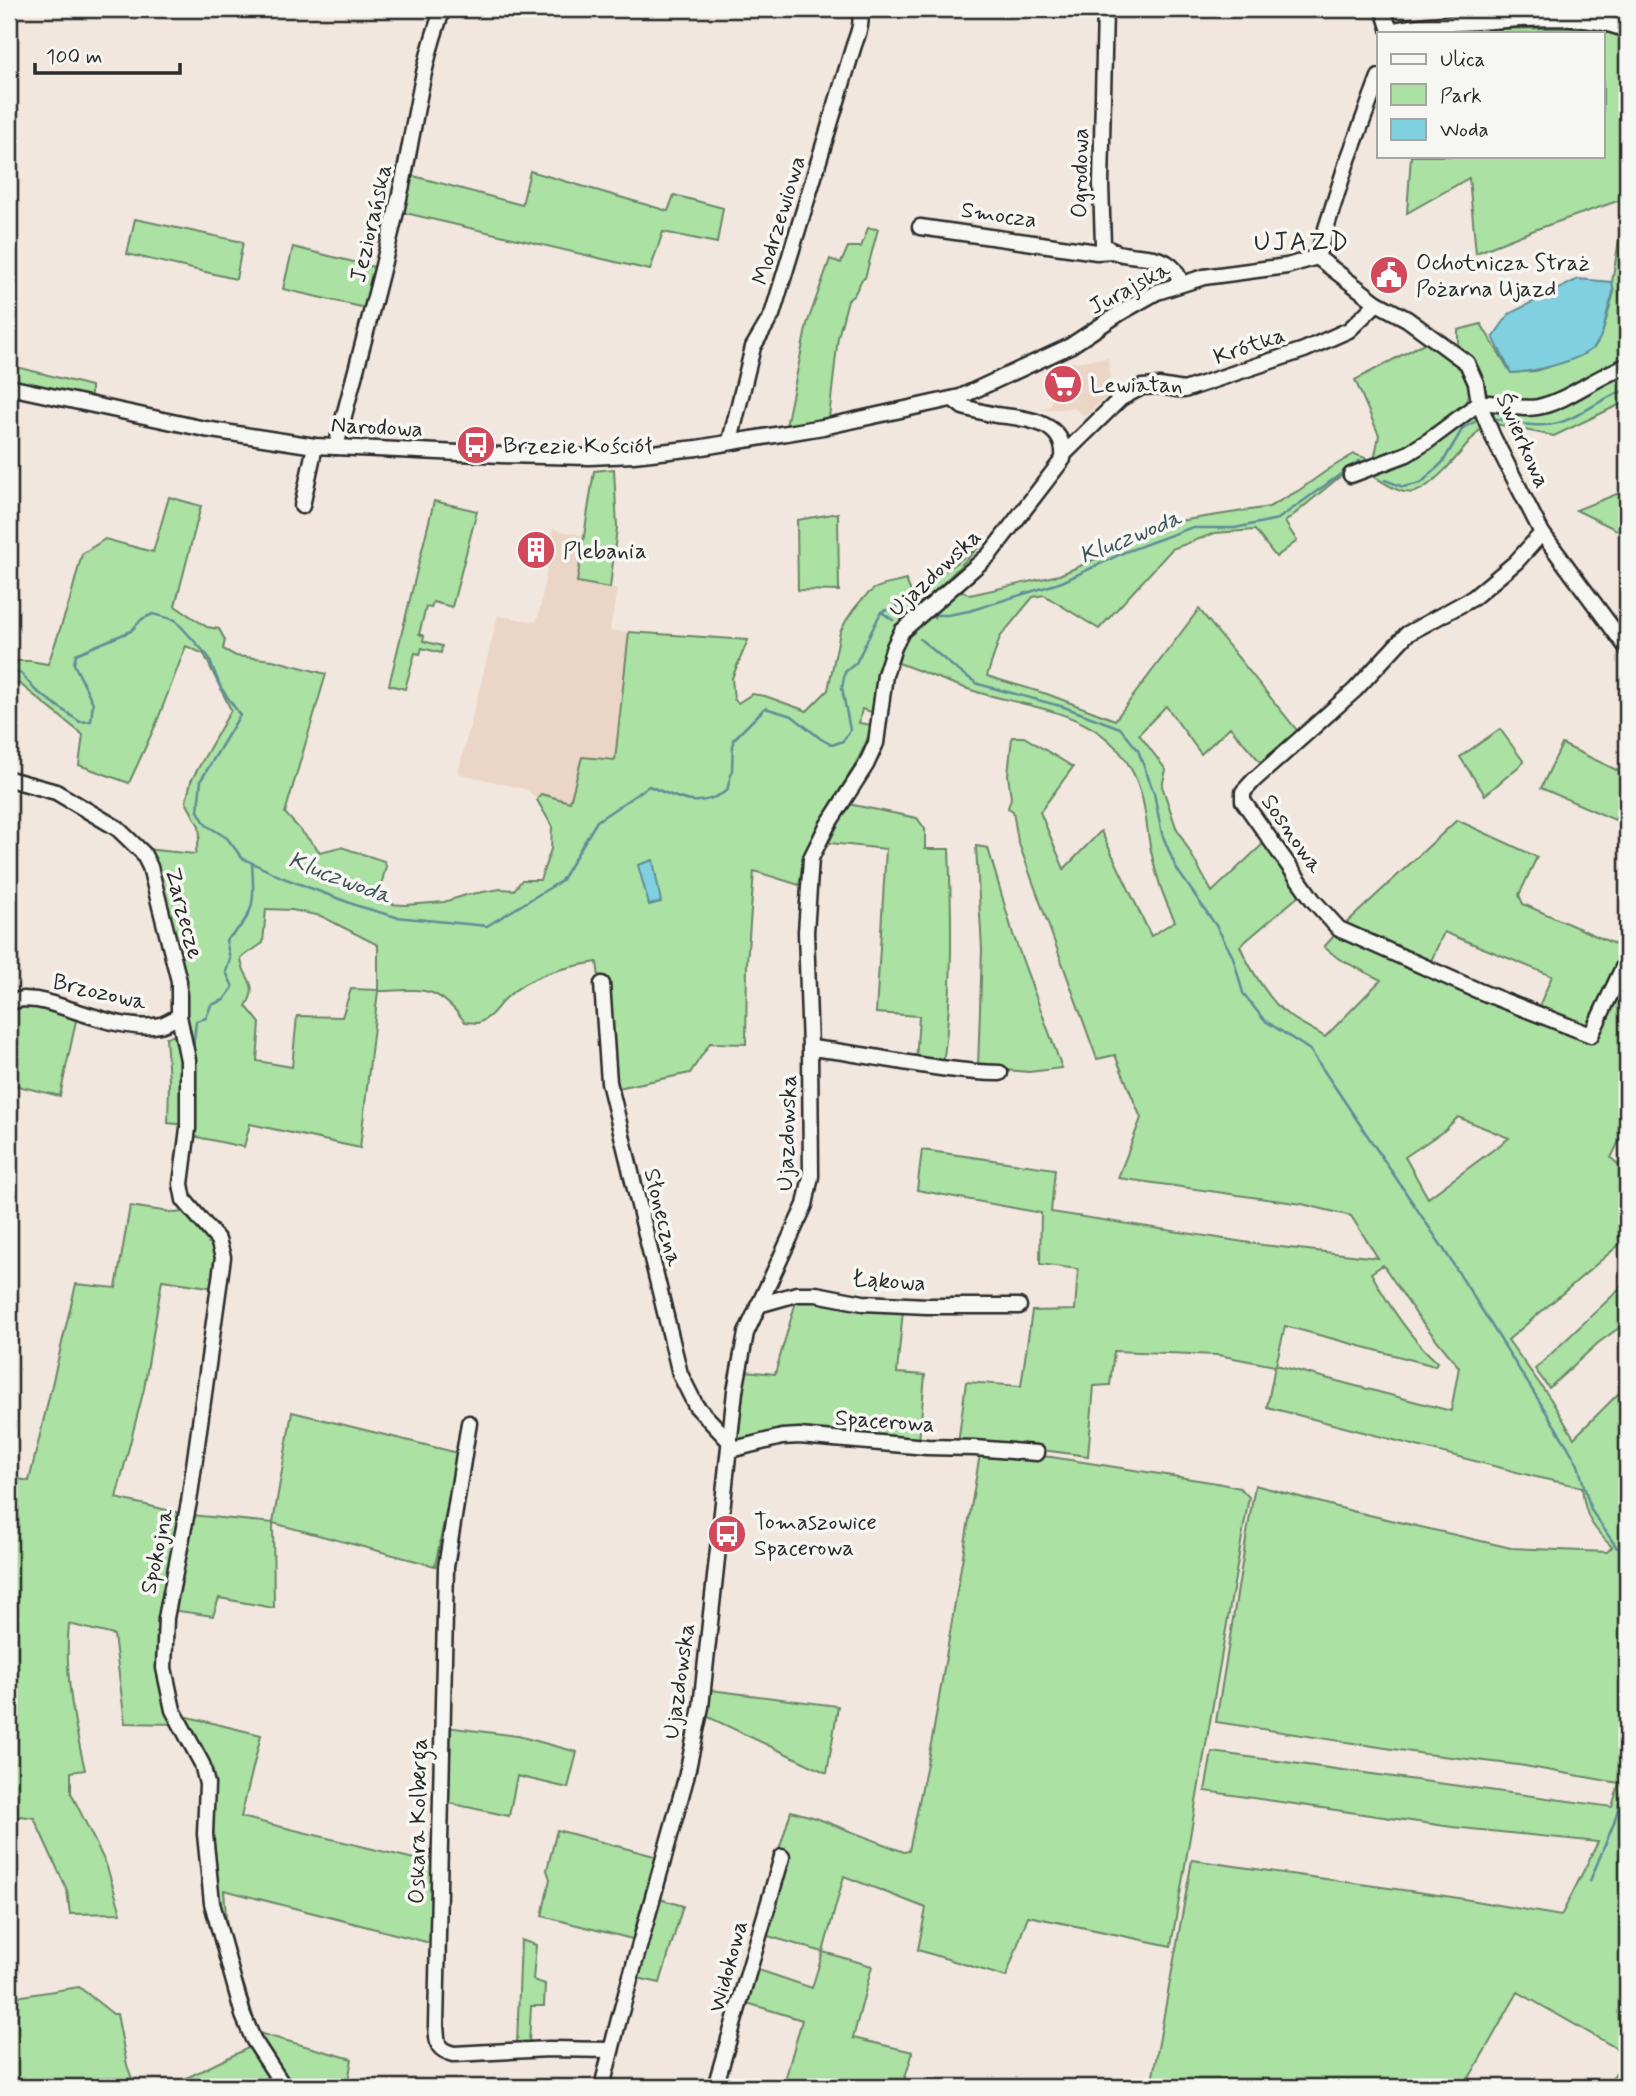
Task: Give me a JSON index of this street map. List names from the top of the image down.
{
  "streets": {
    "street": [
      "Ogrodowa",
      "Smocza",
      "Modrzewiowa",
      "Jeziorańska",
      "Jurajska",
      "Krótka",
      "Narodowa",
      "Świerkowa",
      "Ujazdowska",
      "Sosnowa",
      "Zarzecze",
      "Brzozowa",
      "Słoneczna",
      "Łąkowa",
      "Spacerowa",
      "Spokojna",
      "Oskara Kolberga",
      "Widokowa"
    ]
  },
  "crossings": [
    ["Ogrodowa", "Smocza"],
    ["Modrzewiowa", "Narodowa"],
    ["Jeziorańska", "Narodowa"],
    ["Jurajska", "Narodowa"],
    ["Jurajska", "Świerkowa"],
    ["Krótka", "Świerkowa"],
    ["Krótka", "Ujazdowska"],
    ["Świerkowa", "Sosnowa"],
    ["Ujazdowska", "Słoneczna"],
    ["Ujazdowska", "Łąkowa"],
    ["Ujazdowska", "Spacerowa"],
    ["Ujazdowska", "Oskara Kolberga"],
    ["Zarzecze", "Brzozowa"],
    ["Zarzecze", "Spokojna"],
    ["Brzozowa", "Spokojna"],
    ["Słoneczna", "Spacerowa"]
  ],
  "districts": ["UJAZD"],
  "water": ["Kluczwoda"],
  "places": {
    "public building": ["Ochotnicza Straż Pożarna Ujazd"],
    "supermarket": ["Lewiatan"],
    "bus stop": ["Brzezie Kościół", "Tomaszowice Spacerowa"],
    "building": ["Plebania"]
  },
  "legend": ["Ulica", "Park", "Woda"],
  "scale_bar": "100 m"
}
